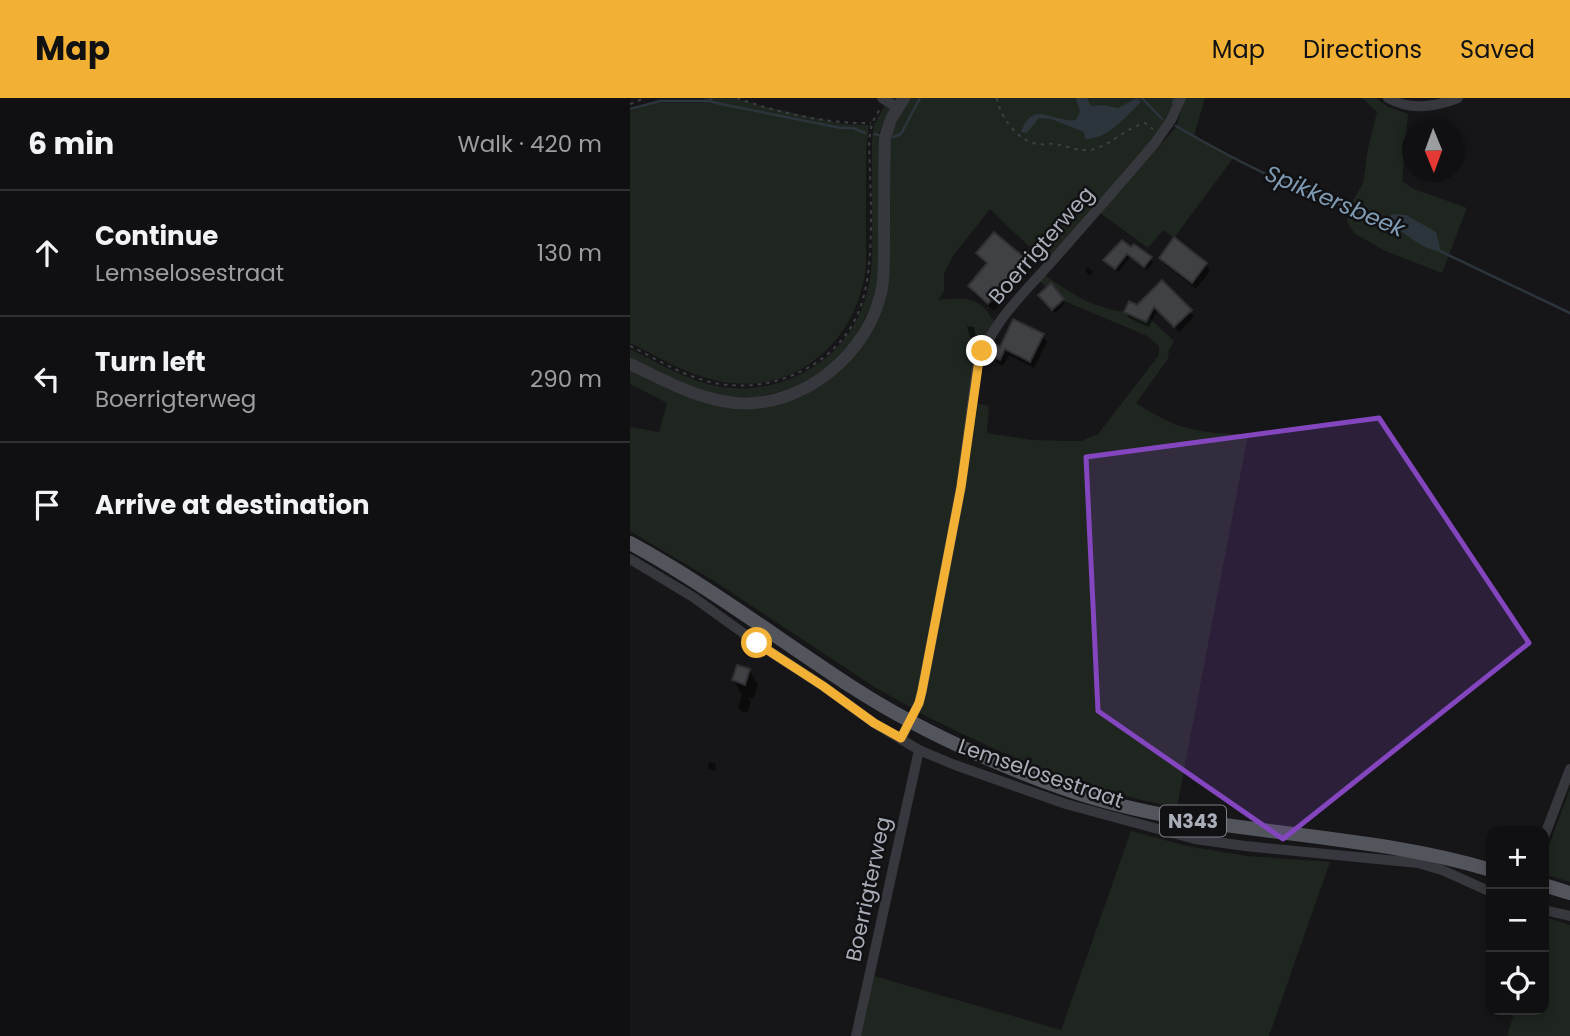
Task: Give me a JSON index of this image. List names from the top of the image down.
{
  "streets": {
    "main road": ["N343"],
    "street": ["Boerrigterweg", "Lemselosestraat"]
  },
  "crossings": [
    ["Boerrigterweg", "Lemselosestraat"],
    ["Boerrigterweg", "N343"]
  ],
  "water": ["Spikkersbeek"],
  "north": "bottom",
  "page": {
    "header": "Map",
    "nav": ["Map", "Directions", "Saved"],
    "heading": ["6 min", "Walk · 420 m"],
    "list": [
      ["Continue", "Lemselosestraat", "130 m"],
      ["Turn left", "Boerrigterweg", "290 m"],
      "Arrive at destination"
    ],
    "map_buttons": ["+", "−"]
  }
}
